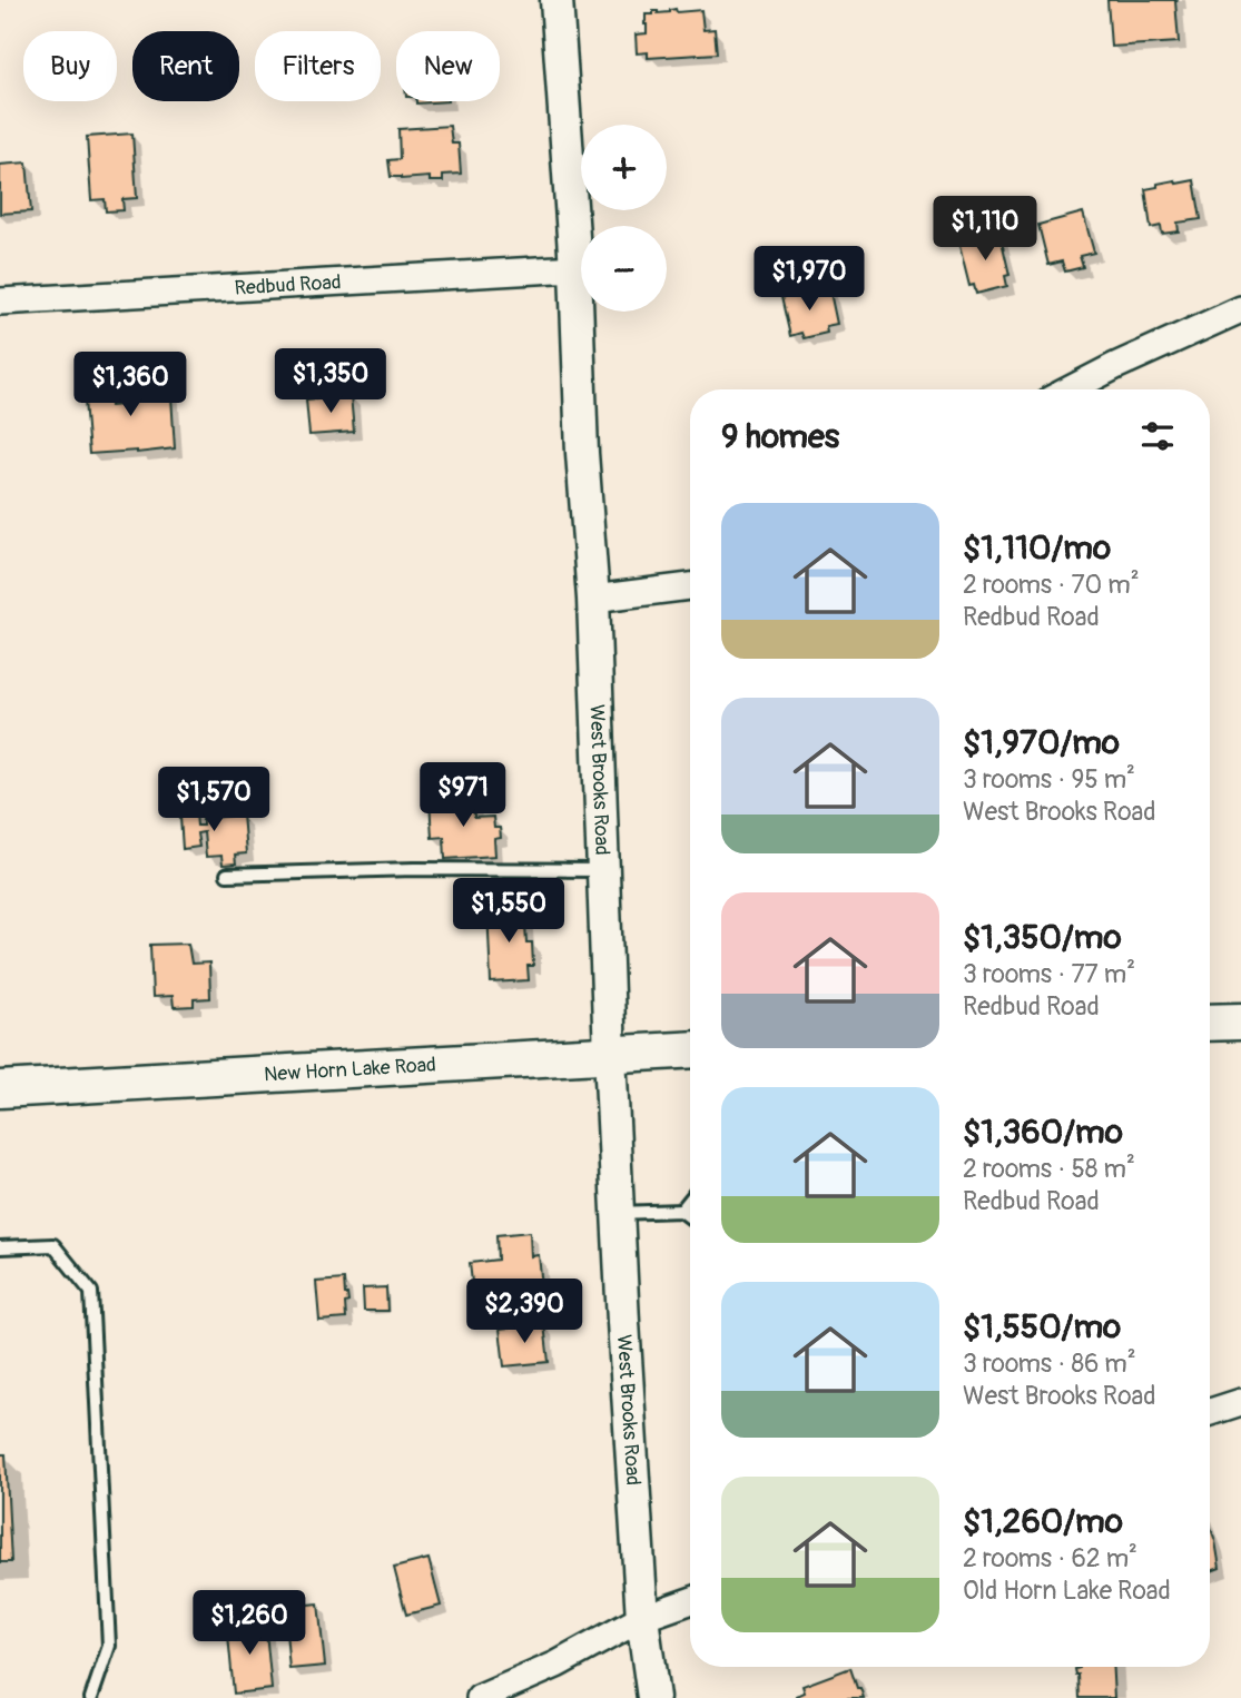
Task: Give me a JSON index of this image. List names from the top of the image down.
{
  "streets": {
    "main road": ["New Horn Lake Road"],
    "street": ["Redbud Road", "West Brooks Road"]
  },
  "crossings": [
    ["Redbud Road", "West Brooks Road"],
    ["West Brooks Road", "New Horn Lake Road"]
  ],
  "page": {
    "chip": [
      "Buy",
      "Rent",
      "Filters",
      "New"
    ],
    "map_buttons": ["+", "−"],
    "price": [
      "$1,110",
      "$1,970",
      "$1,350",
      "$1,360",
      "$971",
      "$1,570",
      "$1,550",
      "$2,390",
      "$1,260"
    ],
    "heading": "9 homes",
    "list": [
      {
        "name": "$1,110/mo",
        "note": "2 rooms · 70 m² · Redbud Road"
      },
      {
        "name": "$1,970/mo",
        "note": "3 rooms · 95 m² · West Brooks Road"
      },
      {
        "name": "$1,350/mo",
        "note": "3 rooms · 77 m² · Redbud Road"
      },
      {
        "name": "$1,360/mo",
        "note": "2 rooms · 58 m² · Redbud Road"
      },
      {
        "name": "$1,550/mo",
        "note": "3 rooms · 86 m² · West Brooks Road"
      },
      {
        "name": "$1,260/mo",
        "note": "2 rooms · 62 m² · Old Horn Lake Road"
      }
    ]
  }
}
